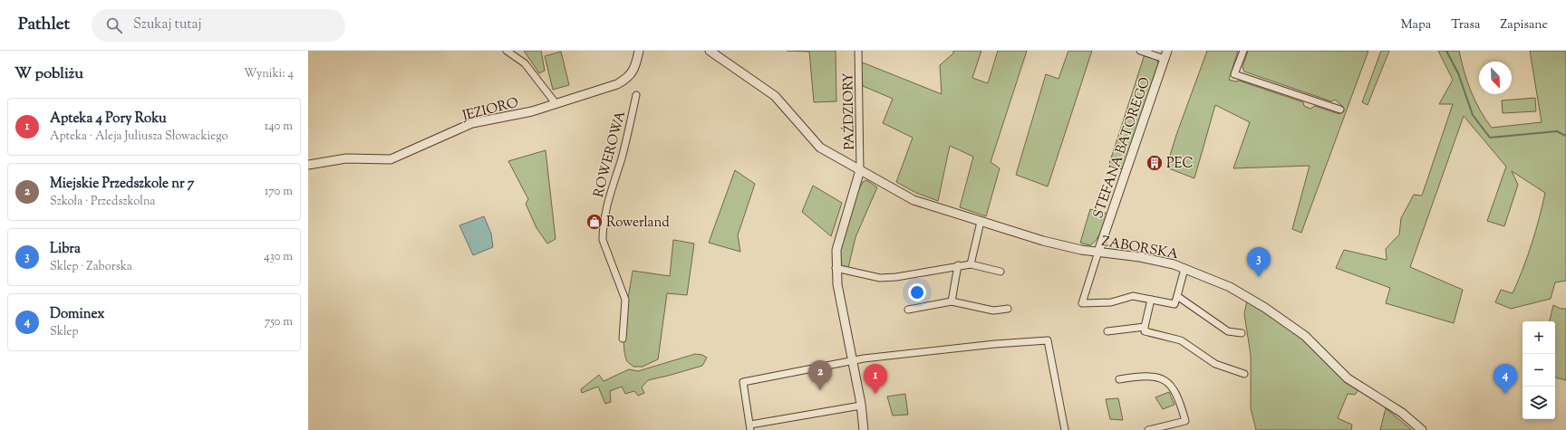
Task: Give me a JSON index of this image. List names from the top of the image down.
{
  "streets": {
    "street": [
      "JEZIORO",
      "PAŹDZIORY",
      "STEFANA BATOREGO",
      "ROWEROWA",
      "ZABORSKA"
    ]
  },
  "crossings": [
    ["PAŹDZIORY", "ZABORSKA"],
    ["STEFANA BATOREGO", "ZABORSKA"]
  ],
  "places": {
    "building": ["PEC"],
    "shop": ["Rowerland"]
  },
  "north": "bottom right",
  "page": {
    "header": "Pathlet",
    "search": "Szukaj tutaj",
    "nav": ["Mapa", "Trasa", "Zapisane"],
    "heading": ["W pobliżu", "Wyniki: 4"],
    "list": [
      {
        "mark": "1",
        "name": "Apteka 4 Pory Roku",
        "note": "Apteka · Aleja Juliusza Słowackiego",
        "value": "140 m"
      },
      {
        "mark": "2",
        "name": "Miejskie Przedszkole nr 7",
        "note": "Szkoła · Przedszkolna",
        "value": "170 m"
      },
      {
        "mark": "3",
        "name": "Libra",
        "note": "Sklep · Zaborska",
        "value": "430 m"
      },
      {
        "mark": "4",
        "name": "Dominex",
        "note": "Sklep",
        "value": "750 m"
      }
    ],
    "pins": [
      "3",
      "2",
      "1",
      "4"
    ],
    "map_buttons": ["+", "−"]
  }
}
